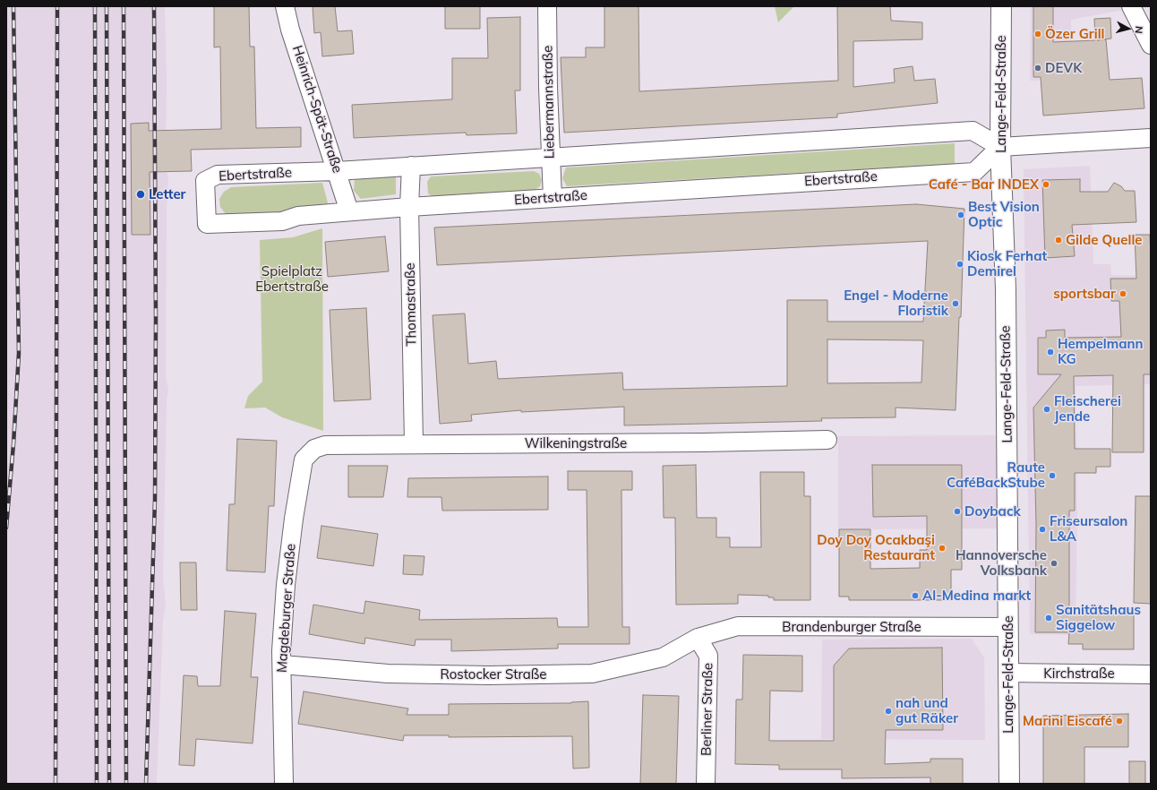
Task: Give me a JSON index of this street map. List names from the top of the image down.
{
  "streets": {
    "street": [
      "Lange-Feld-Straße",
      "Liebermannstraße",
      "Heinrich-Spät-Straße",
      "Ebertstraße",
      "Thomastraße",
      "Wilkeningstraße",
      "Magdeburger Straße",
      "Brandenburger Straße",
      "Kirchstraße",
      "Rostocker Straße",
      "Berliner Straße"
    ]
  },
  "crossings": [
    ["Lange-Feld-Straße", "Ebertstraße"],
    ["Lange-Feld-Straße", "Brandenburger Straße"],
    ["Lange-Feld-Straße", "Kirchstraße"],
    ["Liebermannstraße", "Ebertstraße"],
    ["Heinrich-Spät-Straße", "Ebertstraße"],
    ["Ebertstraße", "Thomastraße"],
    ["Thomastraße", "Wilkeningstraße"],
    ["Wilkeningstraße", "Magdeburger Straße"],
    ["Magdeburger Straße", "Rostocker Straße"],
    ["Brandenburger Straße", "Rostocker Straße"],
    ["Brandenburger Straße", "Berliner Straße"],
    ["Rostocker Straße", "Berliner Straße"]
  ],
  "parks": ["Spielplatz Ebertstraße"],
  "places": [
    "Özer Grill",
    "DEVK",
    "Café - Bar INDEX",
    "Letter",
    "Best Vision Optic",
    "Gilde Quelle",
    "Kiosk Ferhat Demirel",
    "sportsbar",
    "Engel - Moderne Floristik",
    "Hempelmann KG",
    "Fleischerei Jende",
    "Raute CaféBackStube",
    "Doyback",
    "Friseursalon L&A",
    "Doy Doy Ocakbaşi Restaurant",
    "Hannoversche Volksbank",
    "Al-Medina markt",
    "Sanitätshaus Siggelow",
    "nah und gut Räker",
    "Marini Eiscafé"
  ],
  "north": "right"
}
